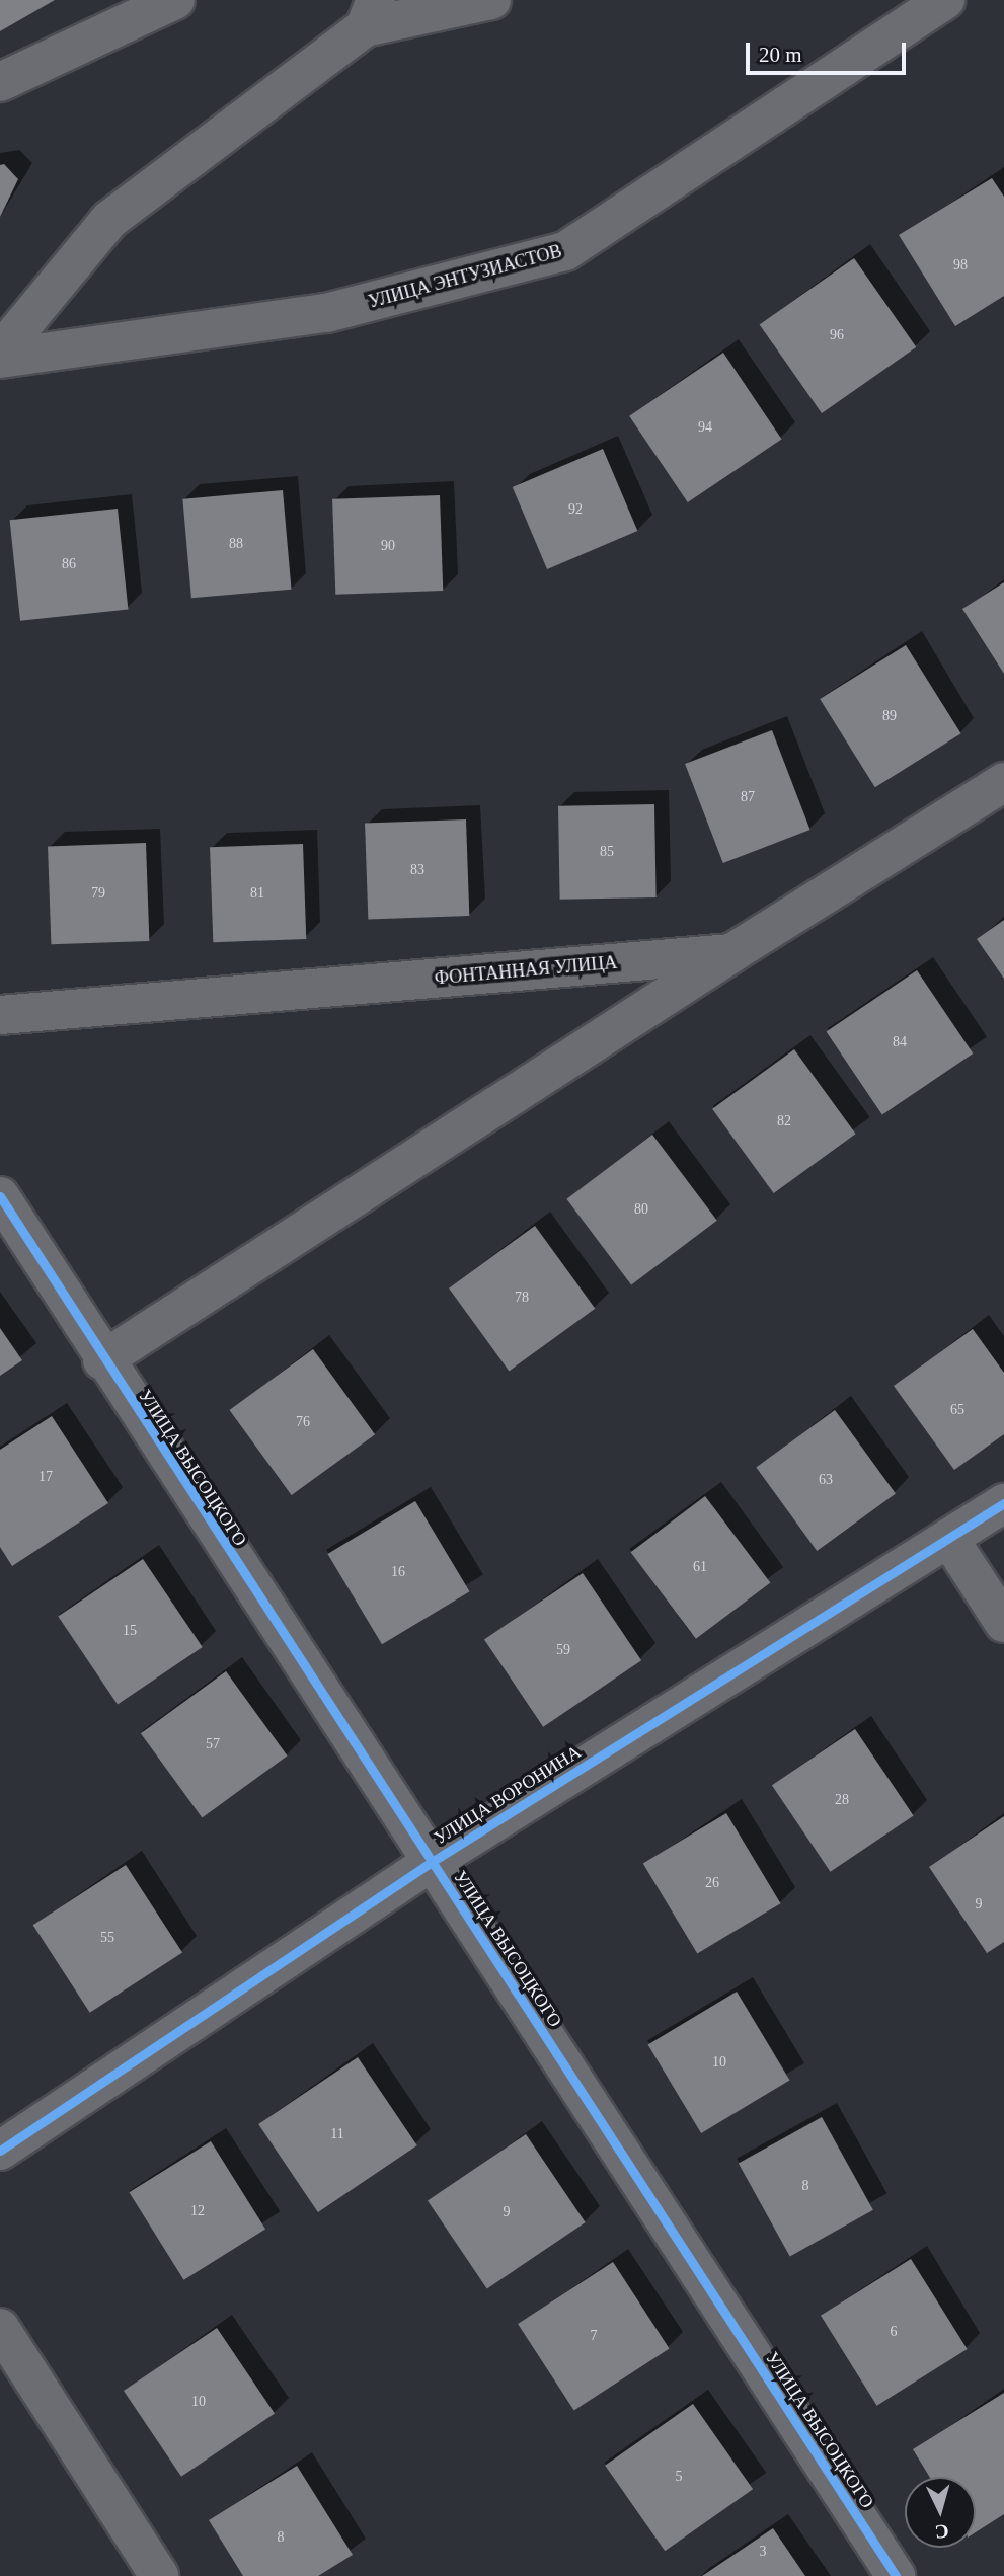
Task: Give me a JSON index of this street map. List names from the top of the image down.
{
  "streets": {
    "street": [
      "УЛИЦА ЭНТУЗИАСТОВ",
      "ФОНТАННАЯ УЛИЦА",
      "УЛИЦА ВЫСОЦКОГО",
      "УЛИЦА ВОРОНИНА"
    ]
  },
  "crossings": [
    ["УЛИЦА ВЫСОЦКОГО", "УЛИЦА ВОРОНИНА"]
  ],
  "house_numbers": [
    "98",
    "96",
    "94",
    "92",
    "88",
    "90",
    "86",
    "89",
    "87",
    "85",
    "83",
    "79",
    "81",
    "84",
    "82",
    "80",
    "78",
    "65",
    "76",
    "17",
    "63",
    "61",
    "16",
    "15",
    "59",
    "57",
    "28",
    "26",
    "9",
    "55",
    "10",
    "11",
    "8",
    "12",
    "9",
    "6",
    "7",
    "10",
    "5",
    "8",
    "3"
  ],
  "scale_bar": "20 m",
  "north": "bottom"
}
